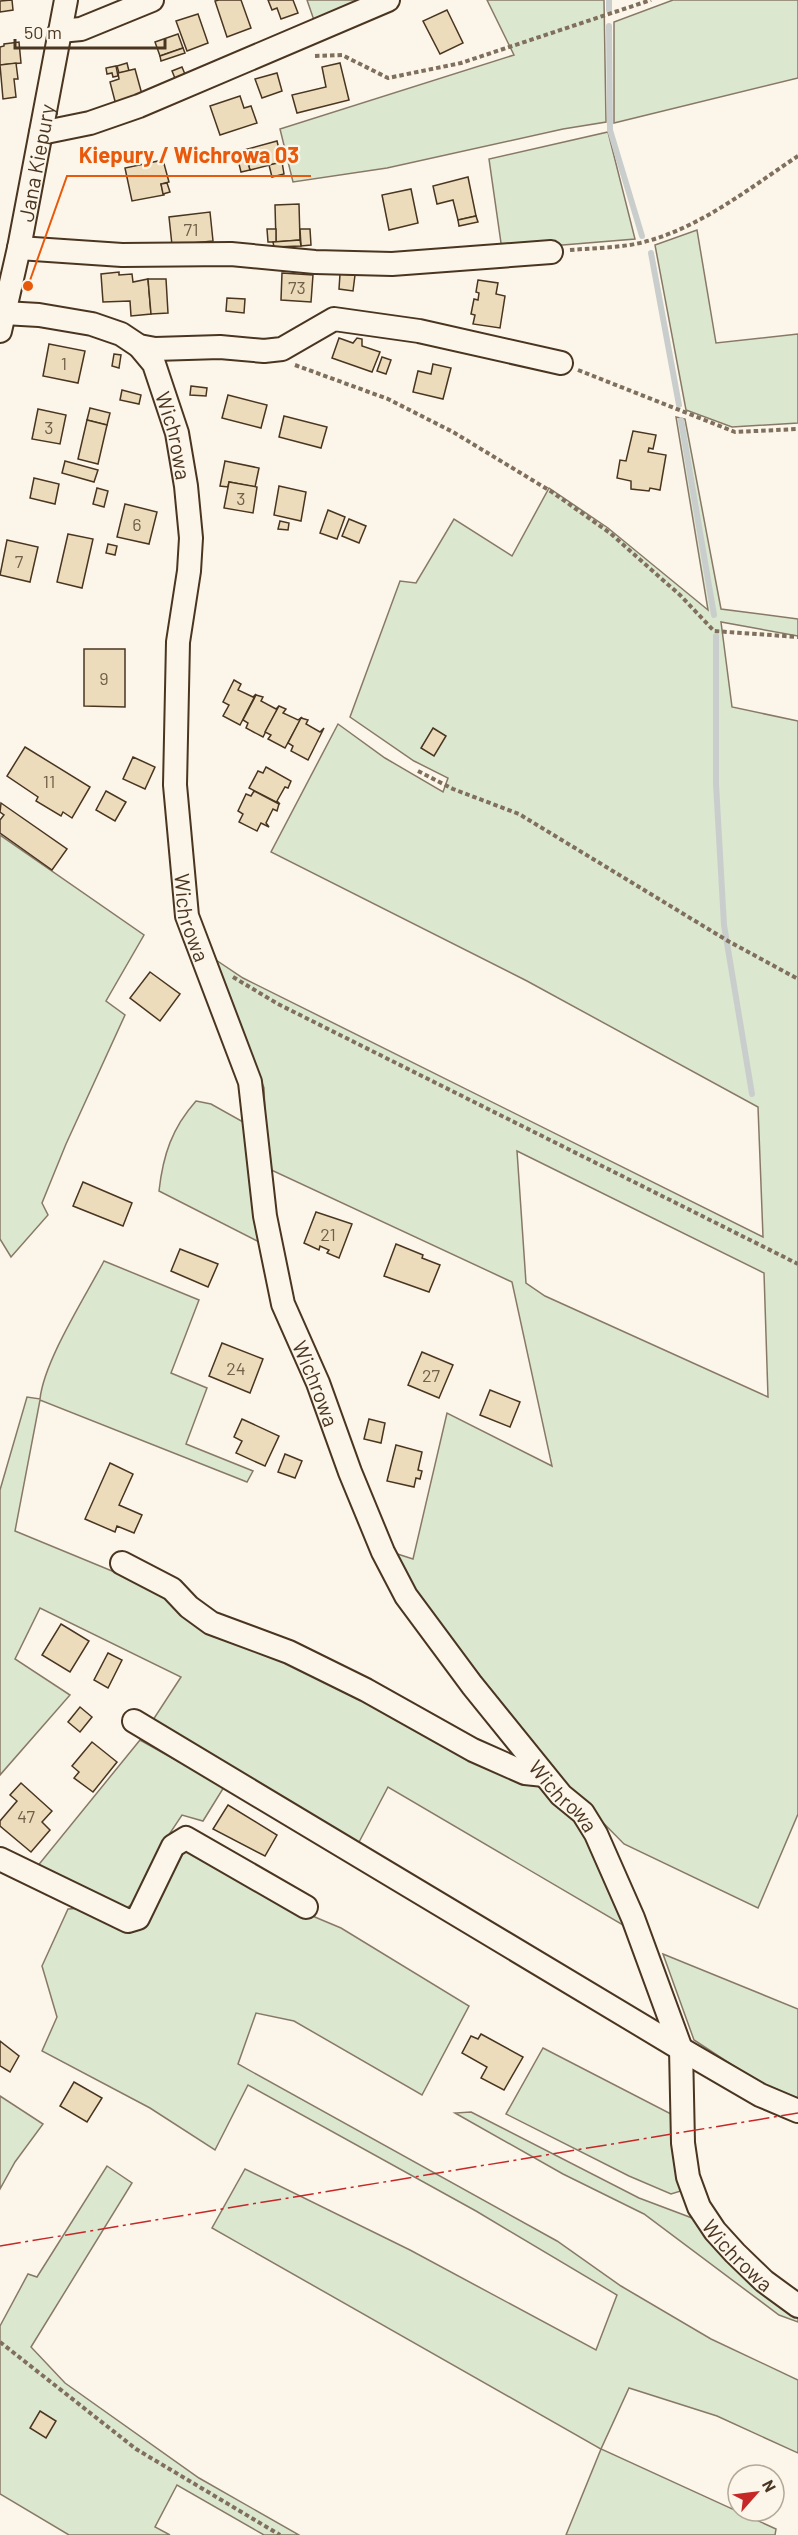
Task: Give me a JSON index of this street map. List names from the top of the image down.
{
  "streets": {
    "street": ["Jana Kiepury", "Wichrowa"]
  },
  "places": ["Kiepury / Wichrowa 03"],
  "house_numbers": [
    "71",
    "73",
    "1",
    "3",
    "3",
    "6",
    "7",
    "9",
    "11",
    "21",
    "24",
    "27",
    "47"
  ],
  "scale_bar": "50 m",
  "north": "top right"
}
